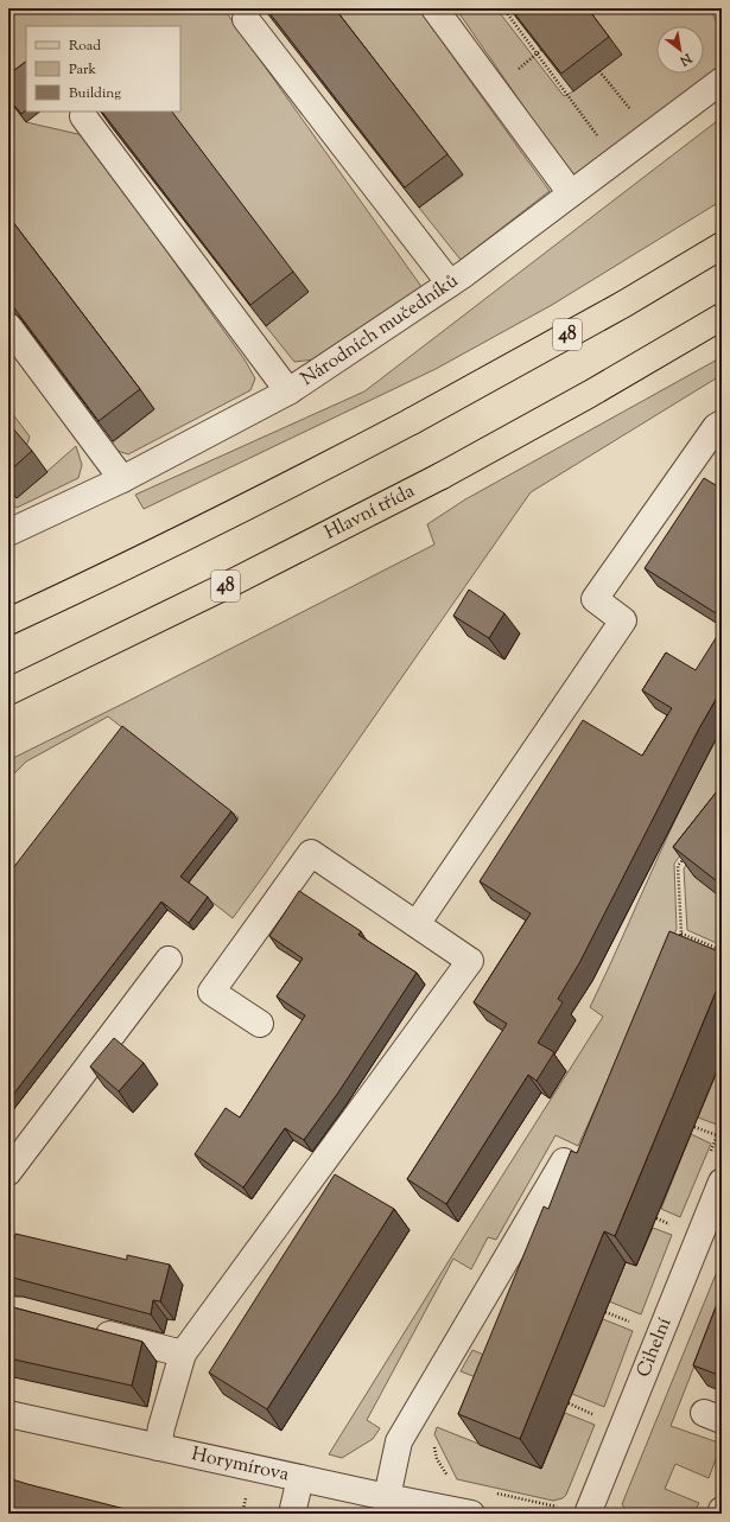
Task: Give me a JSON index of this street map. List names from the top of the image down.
{
  "streets": {
    "main road": ["48", "Hlavní třída"],
    "street": ["Národních mučedníků", "Cihelní", "Horymírova"]
  },
  "legend": ["Road", "Park", "Building"],
  "north": "bottom right"
}
